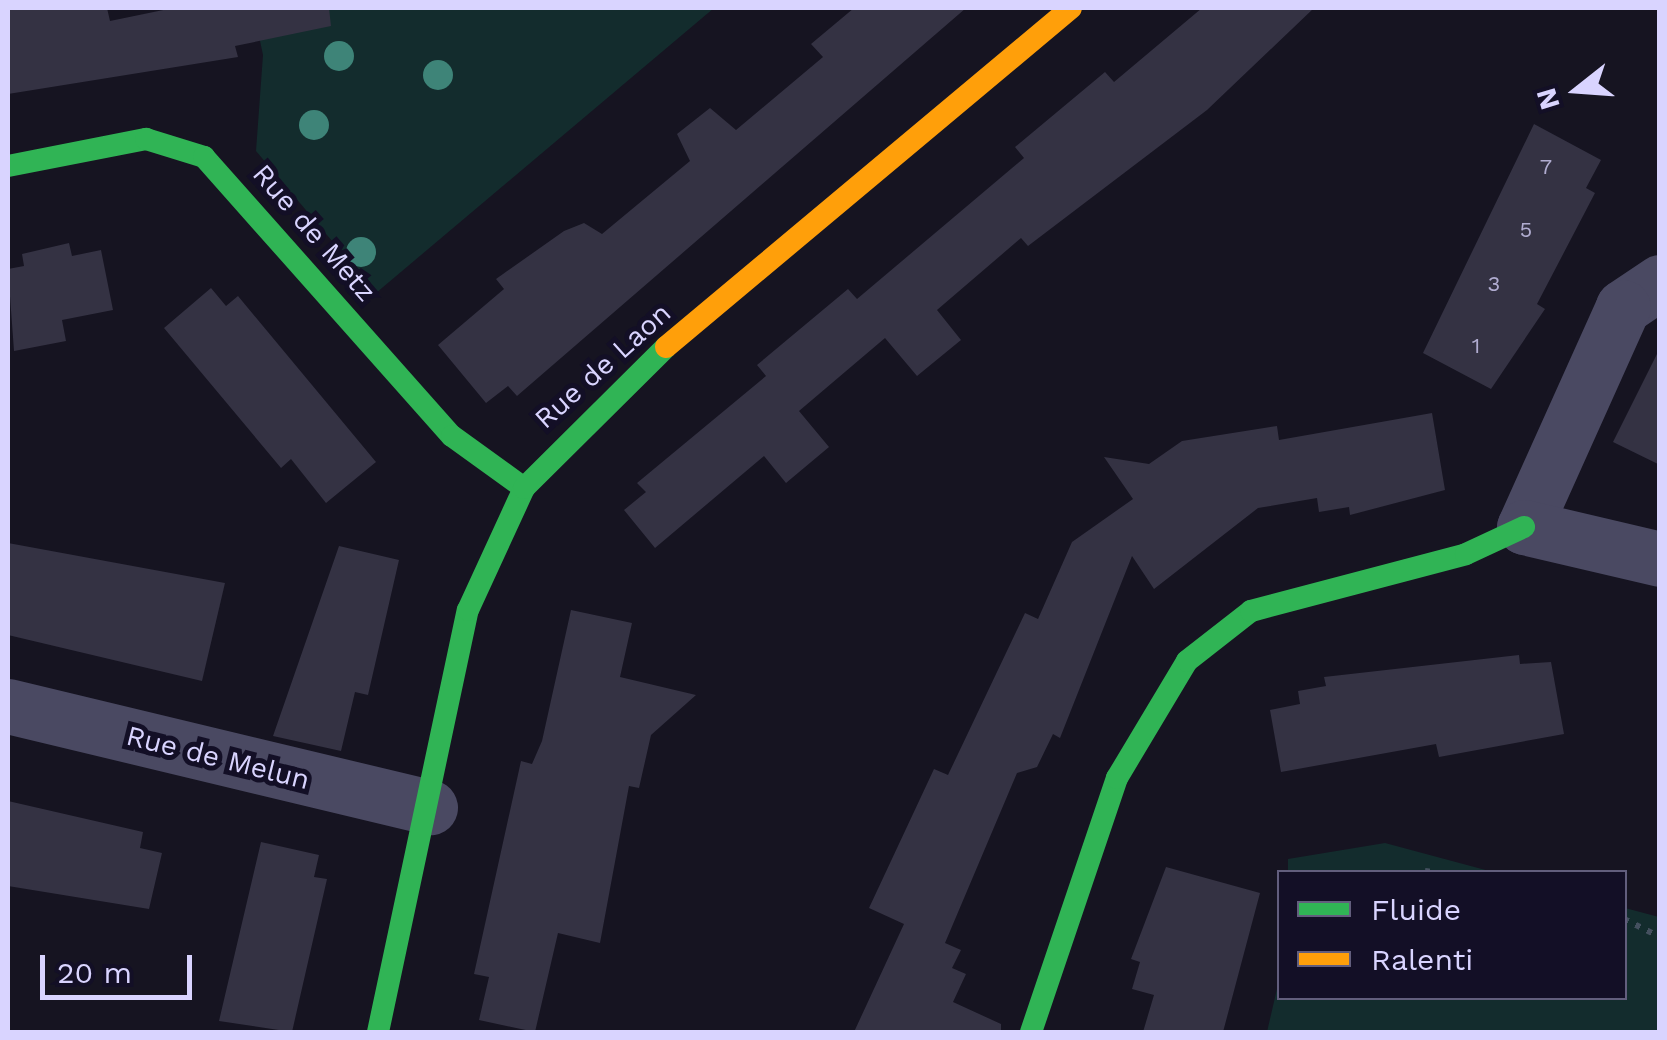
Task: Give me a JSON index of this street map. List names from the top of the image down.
{
  "streets": {
    "street": ["Rue de Metz", "Rue de Laon", "Rue de Melun"]
  },
  "crossings": [
    ["Rue de Metz", "Rue de Laon"],
    ["Rue de Laon", "Rue de Melun"]
  ],
  "house_numbers": [
    "7",
    "5",
    "3",
    "1"
  ],
  "legend": ["Fluide", "Ralenti"],
  "scale_bar": "20 m",
  "north": "left"
}
